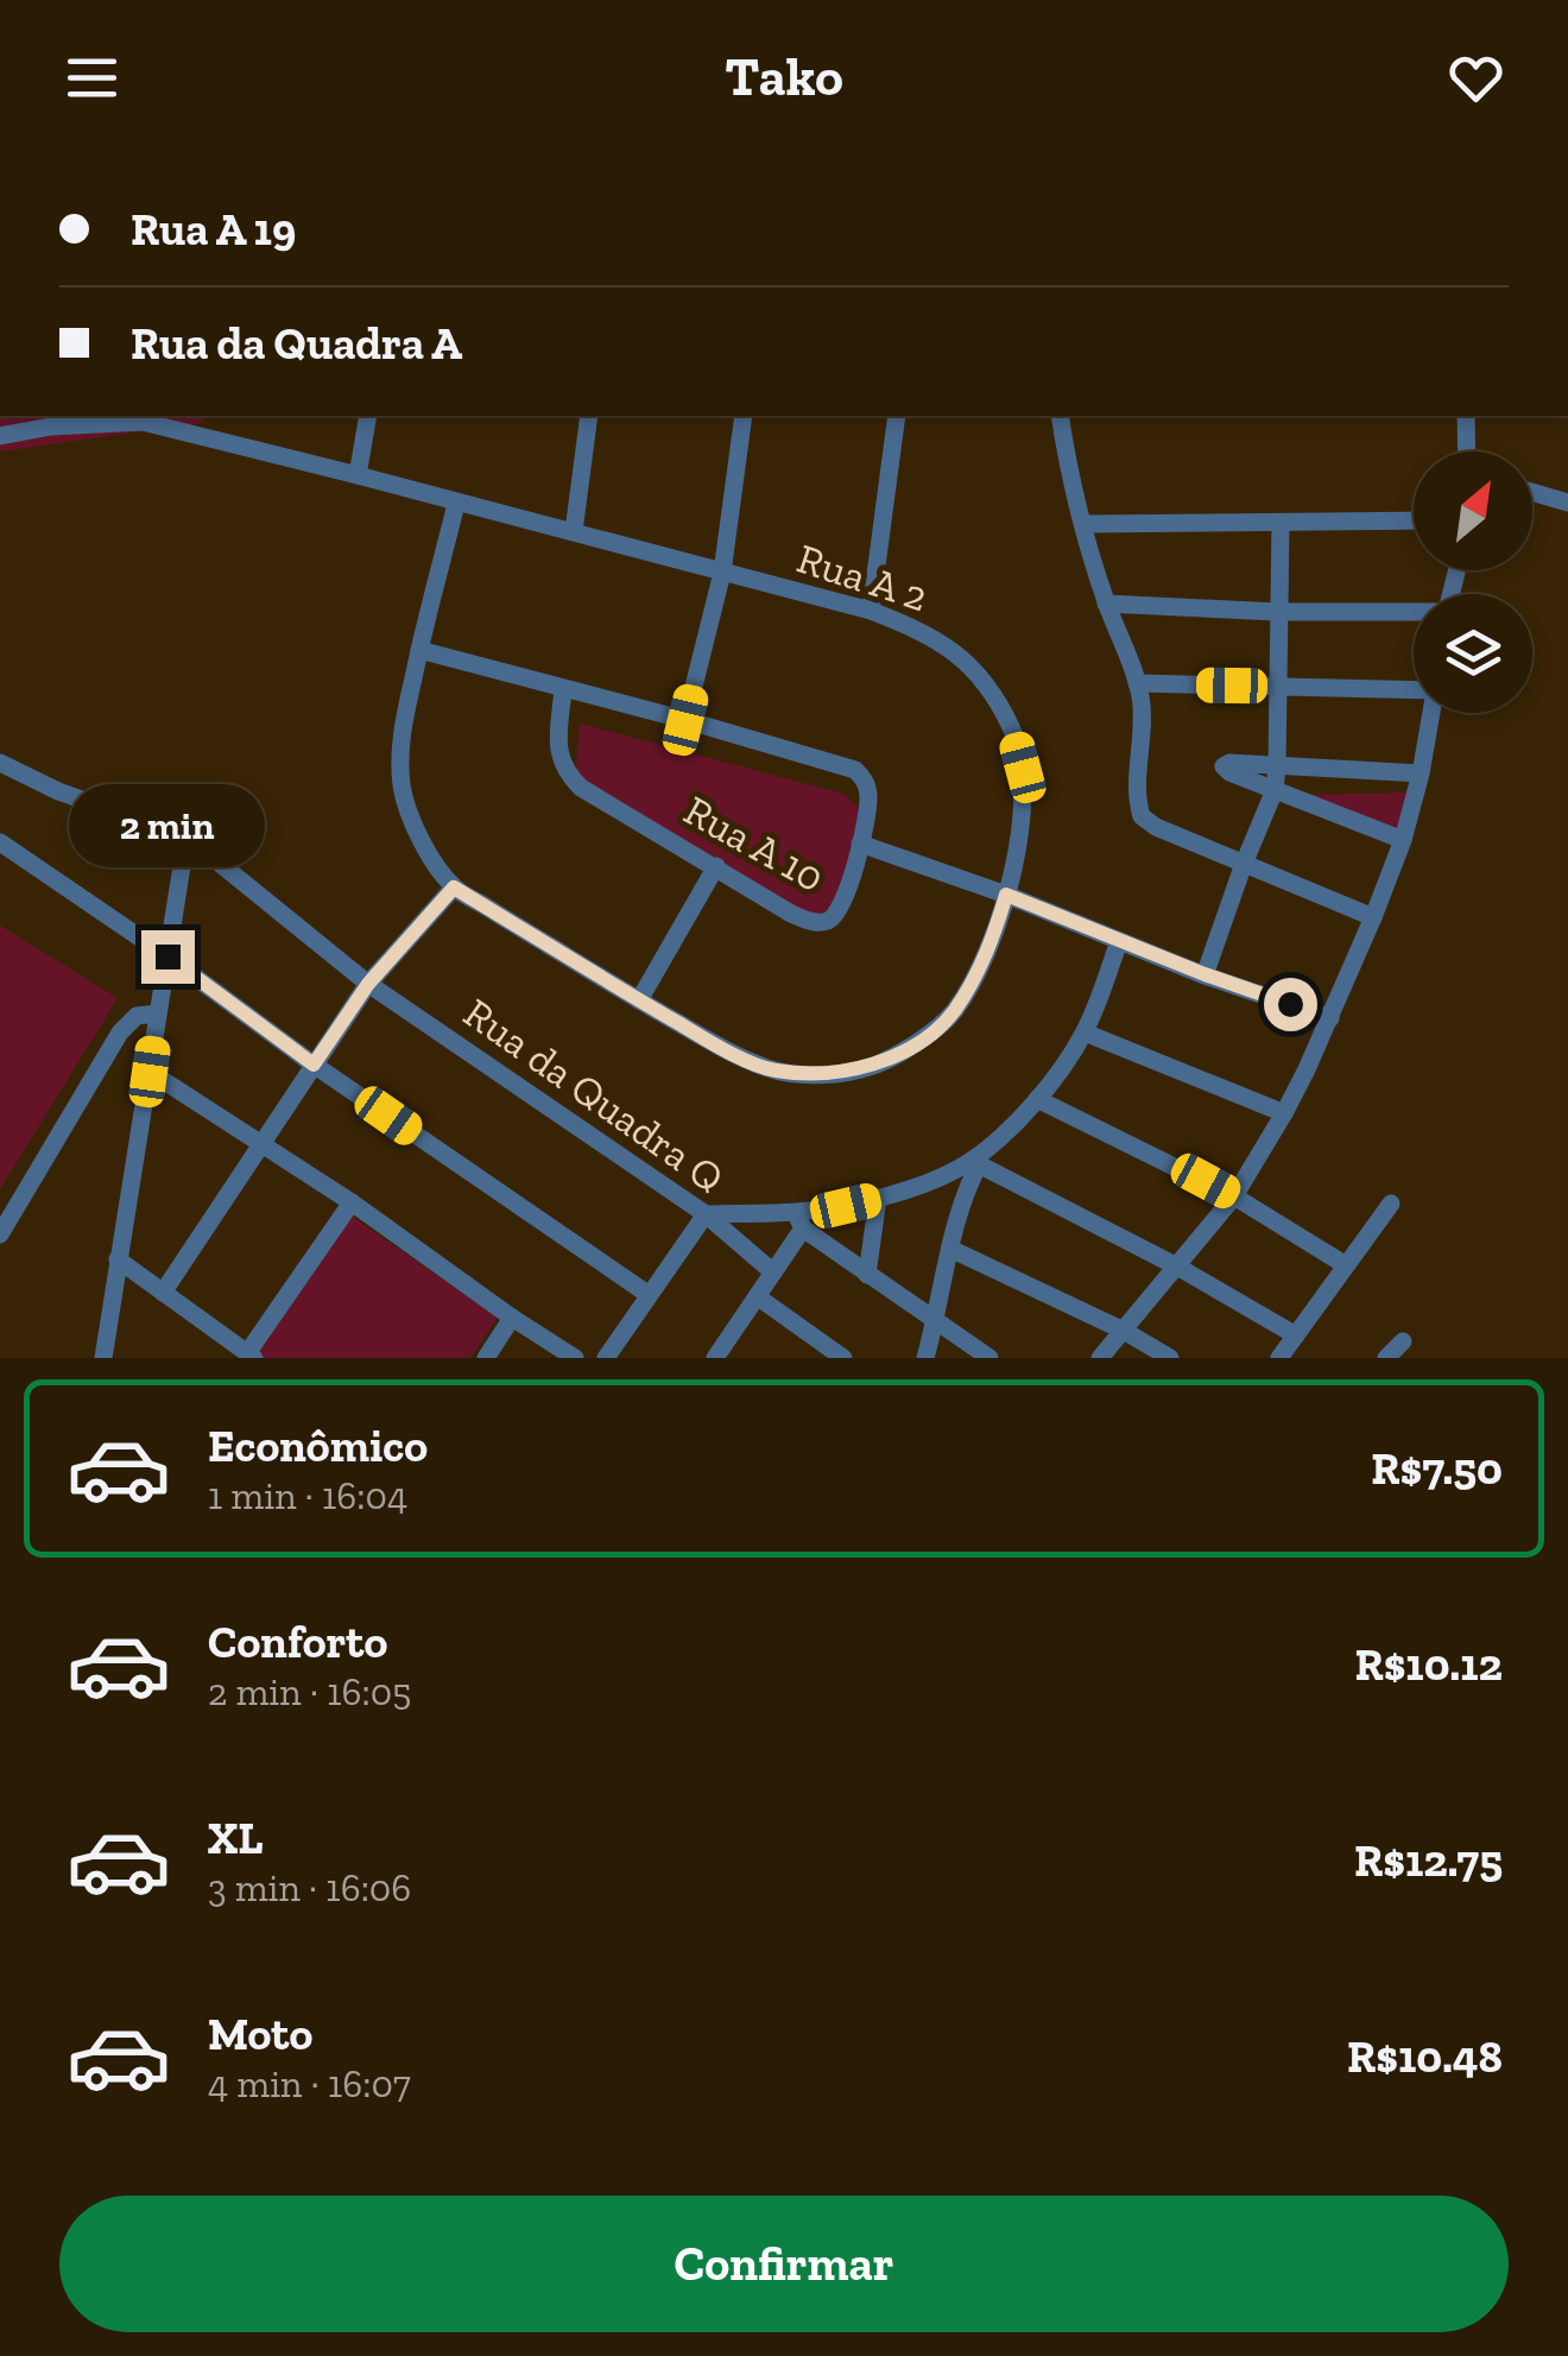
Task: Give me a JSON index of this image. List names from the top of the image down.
{
  "streets": {
    "street": ["Rua A 2", "Rua A 10", "Rua da Quadra Q"]
  },
  "crossings": [
    ["Rua A 2", "Rua A 10"]
  ],
  "north": "top right",
  "page": {
    "header": "Tako",
    "banner": ["Rua A 19", "Rua da Quadra A"],
    "bubble": "2 min",
    "list": [
      {
        "name": "Econômico",
        "note": "1 min · 16:04",
        "value": "R$7.50"
      },
      {
        "name": "Conforto",
        "note": "2 min · 16:05",
        "value": "R$10.12"
      },
      {
        "name": "XL",
        "note": "3 min · 16:06",
        "value": "R$12.75"
      },
      {
        "name": "Moto",
        "note": "4 min · 16:07",
        "value": "R$10.48"
      }
    ],
    "buttons": "Confirmar"
  }
}
